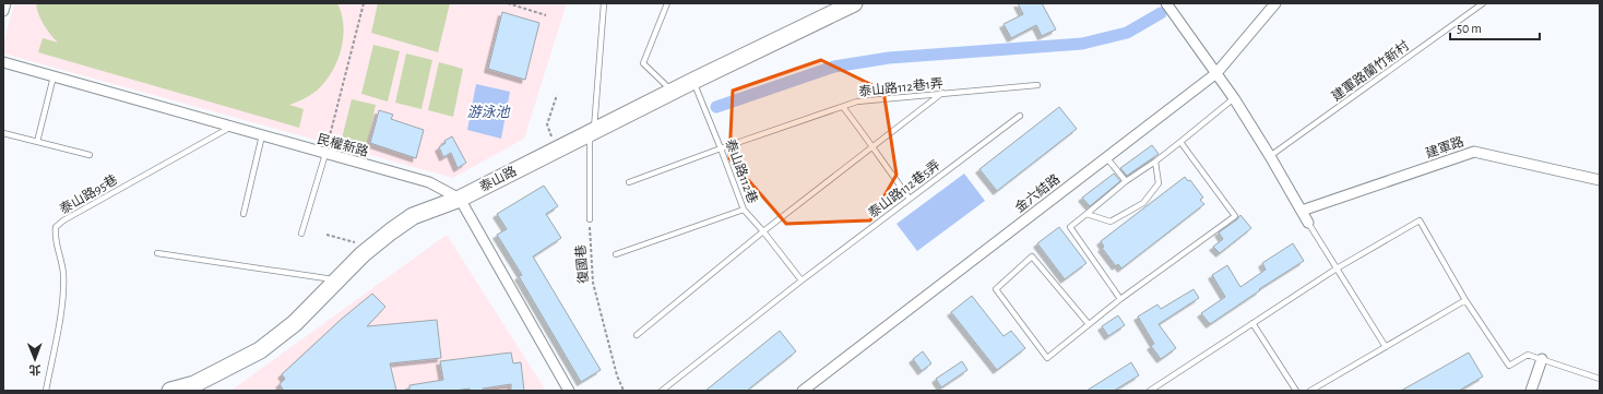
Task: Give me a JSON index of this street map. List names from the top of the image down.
{
  "streets": {
    "main road": ["泰山路"],
    "street": ["民權新路", "建軍路", "金六結路"],
    "lane": [
      "建軍路蘭竹新村",
      "泰山路112巷1弄",
      "泰山路112巷",
      "泰山路112巷5弄",
      "泰山路95巷"
    ],
    "path": ["復國巷"]
  },
  "crossings": [
    ["泰山路112巷1弄", "泰山路112巷"],
    ["民權新路", "泰山路"],
    ["民權新路", "泰山路95巷"],
    ["泰山路112巷", "泰山路"],
    ["泰山路112巷", "泰山路112巷5弄"]
  ],
  "water": ["游泳池"],
  "scale_bar": "50 m",
  "north": "bottom"
}
